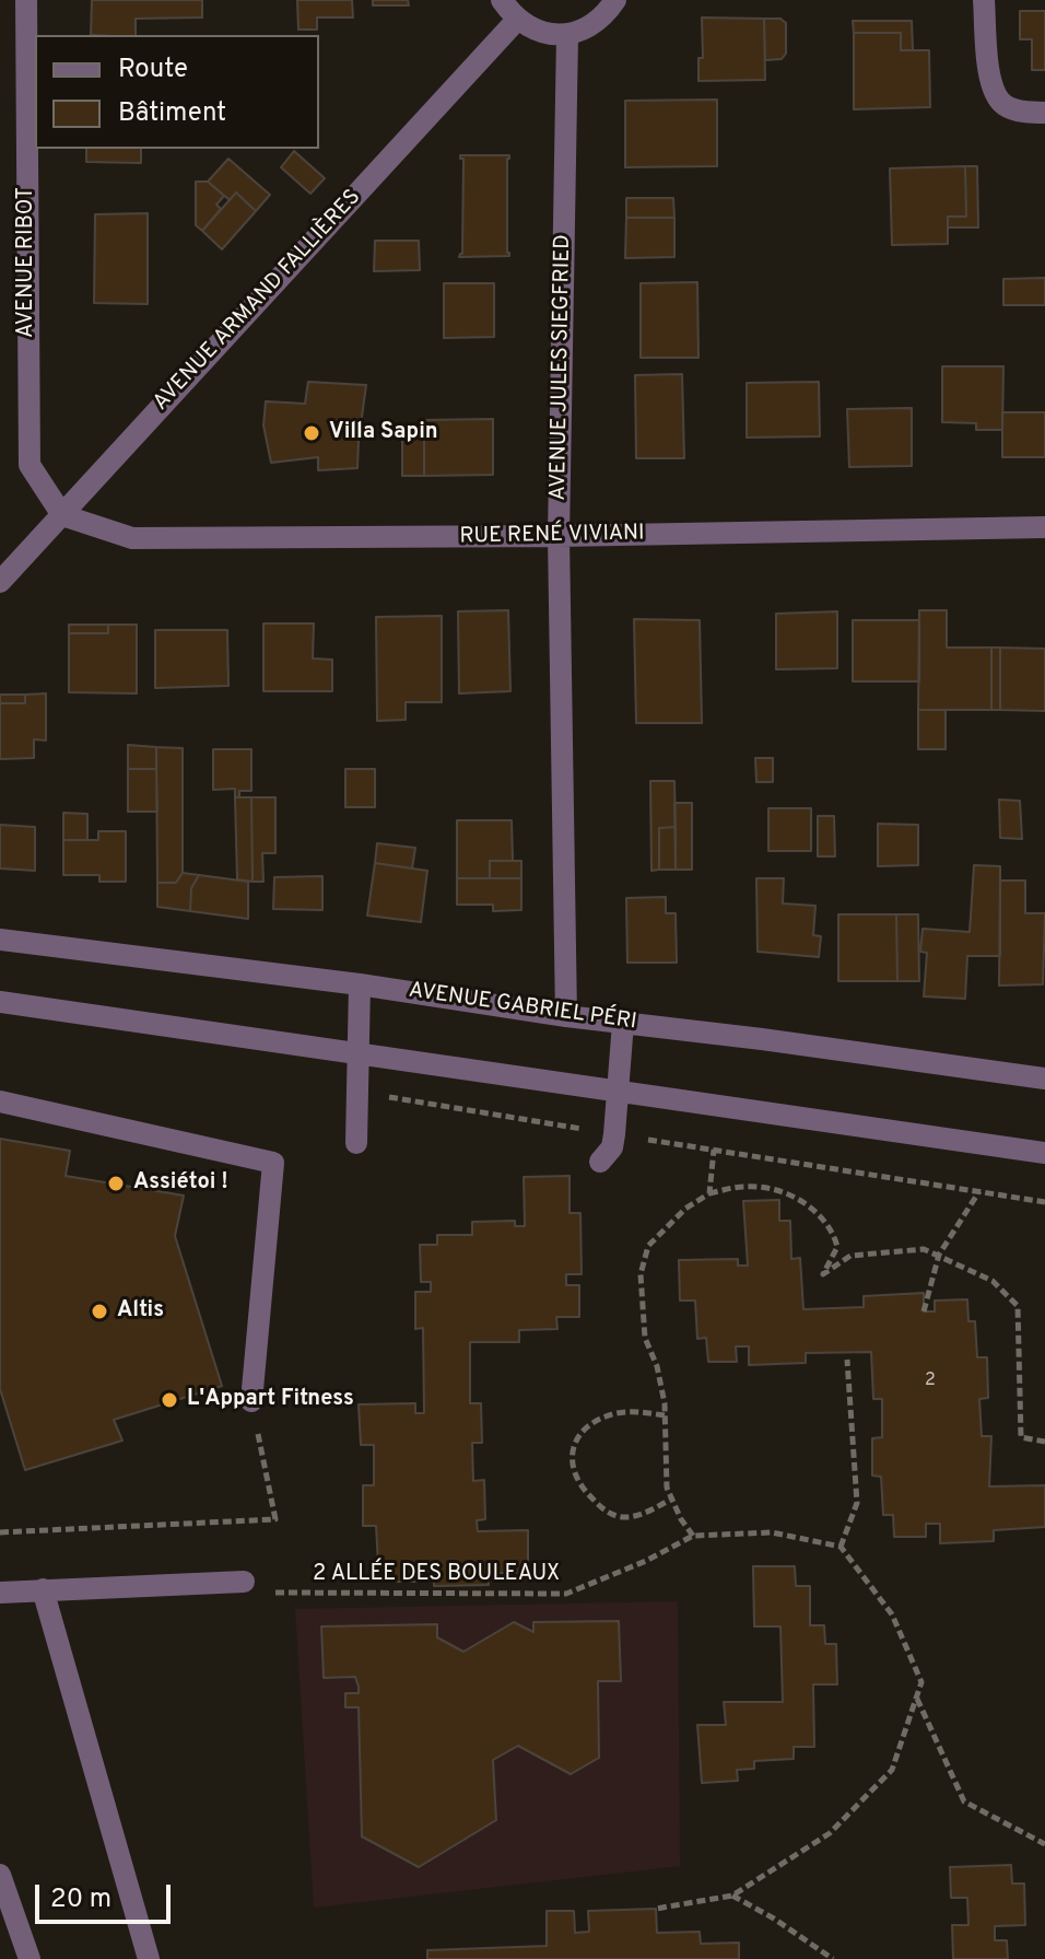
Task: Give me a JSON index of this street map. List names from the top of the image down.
{
  "streets": {
    "street": [
      "AVENUE RIBOT",
      "AVENUE ARMAND FALLIÈRES",
      "AVENUE JULES SIEGFRIED",
      "RUE RENÉ VIVIANI",
      "AVENUE GABRIEL PÉRI"
    ],
    "path": ["2 ALLÉE DES BOULEAUX"]
  },
  "crossings": [
    ["AVENUE RIBOT", "AVENUE ARMAND FALLIÈRES"],
    ["AVENUE RIBOT", "RUE RENÉ VIVIANI"],
    ["AVENUE ARMAND FALLIÈRES", "RUE RENÉ VIVIANI"],
    ["AVENUE JULES SIEGFRIED", "RUE RENÉ VIVIANI"],
    ["AVENUE JULES SIEGFRIED", "AVENUE GABRIEL PÉRI"]
  ],
  "places": [
    "Villa Sapin",
    "Assiétoi !",
    "Altis",
    "L'Appart Fitness"
  ],
  "house_numbers": ["2"],
  "legend": ["Route", "Bâtiment"],
  "scale_bar": "20 m"
}
